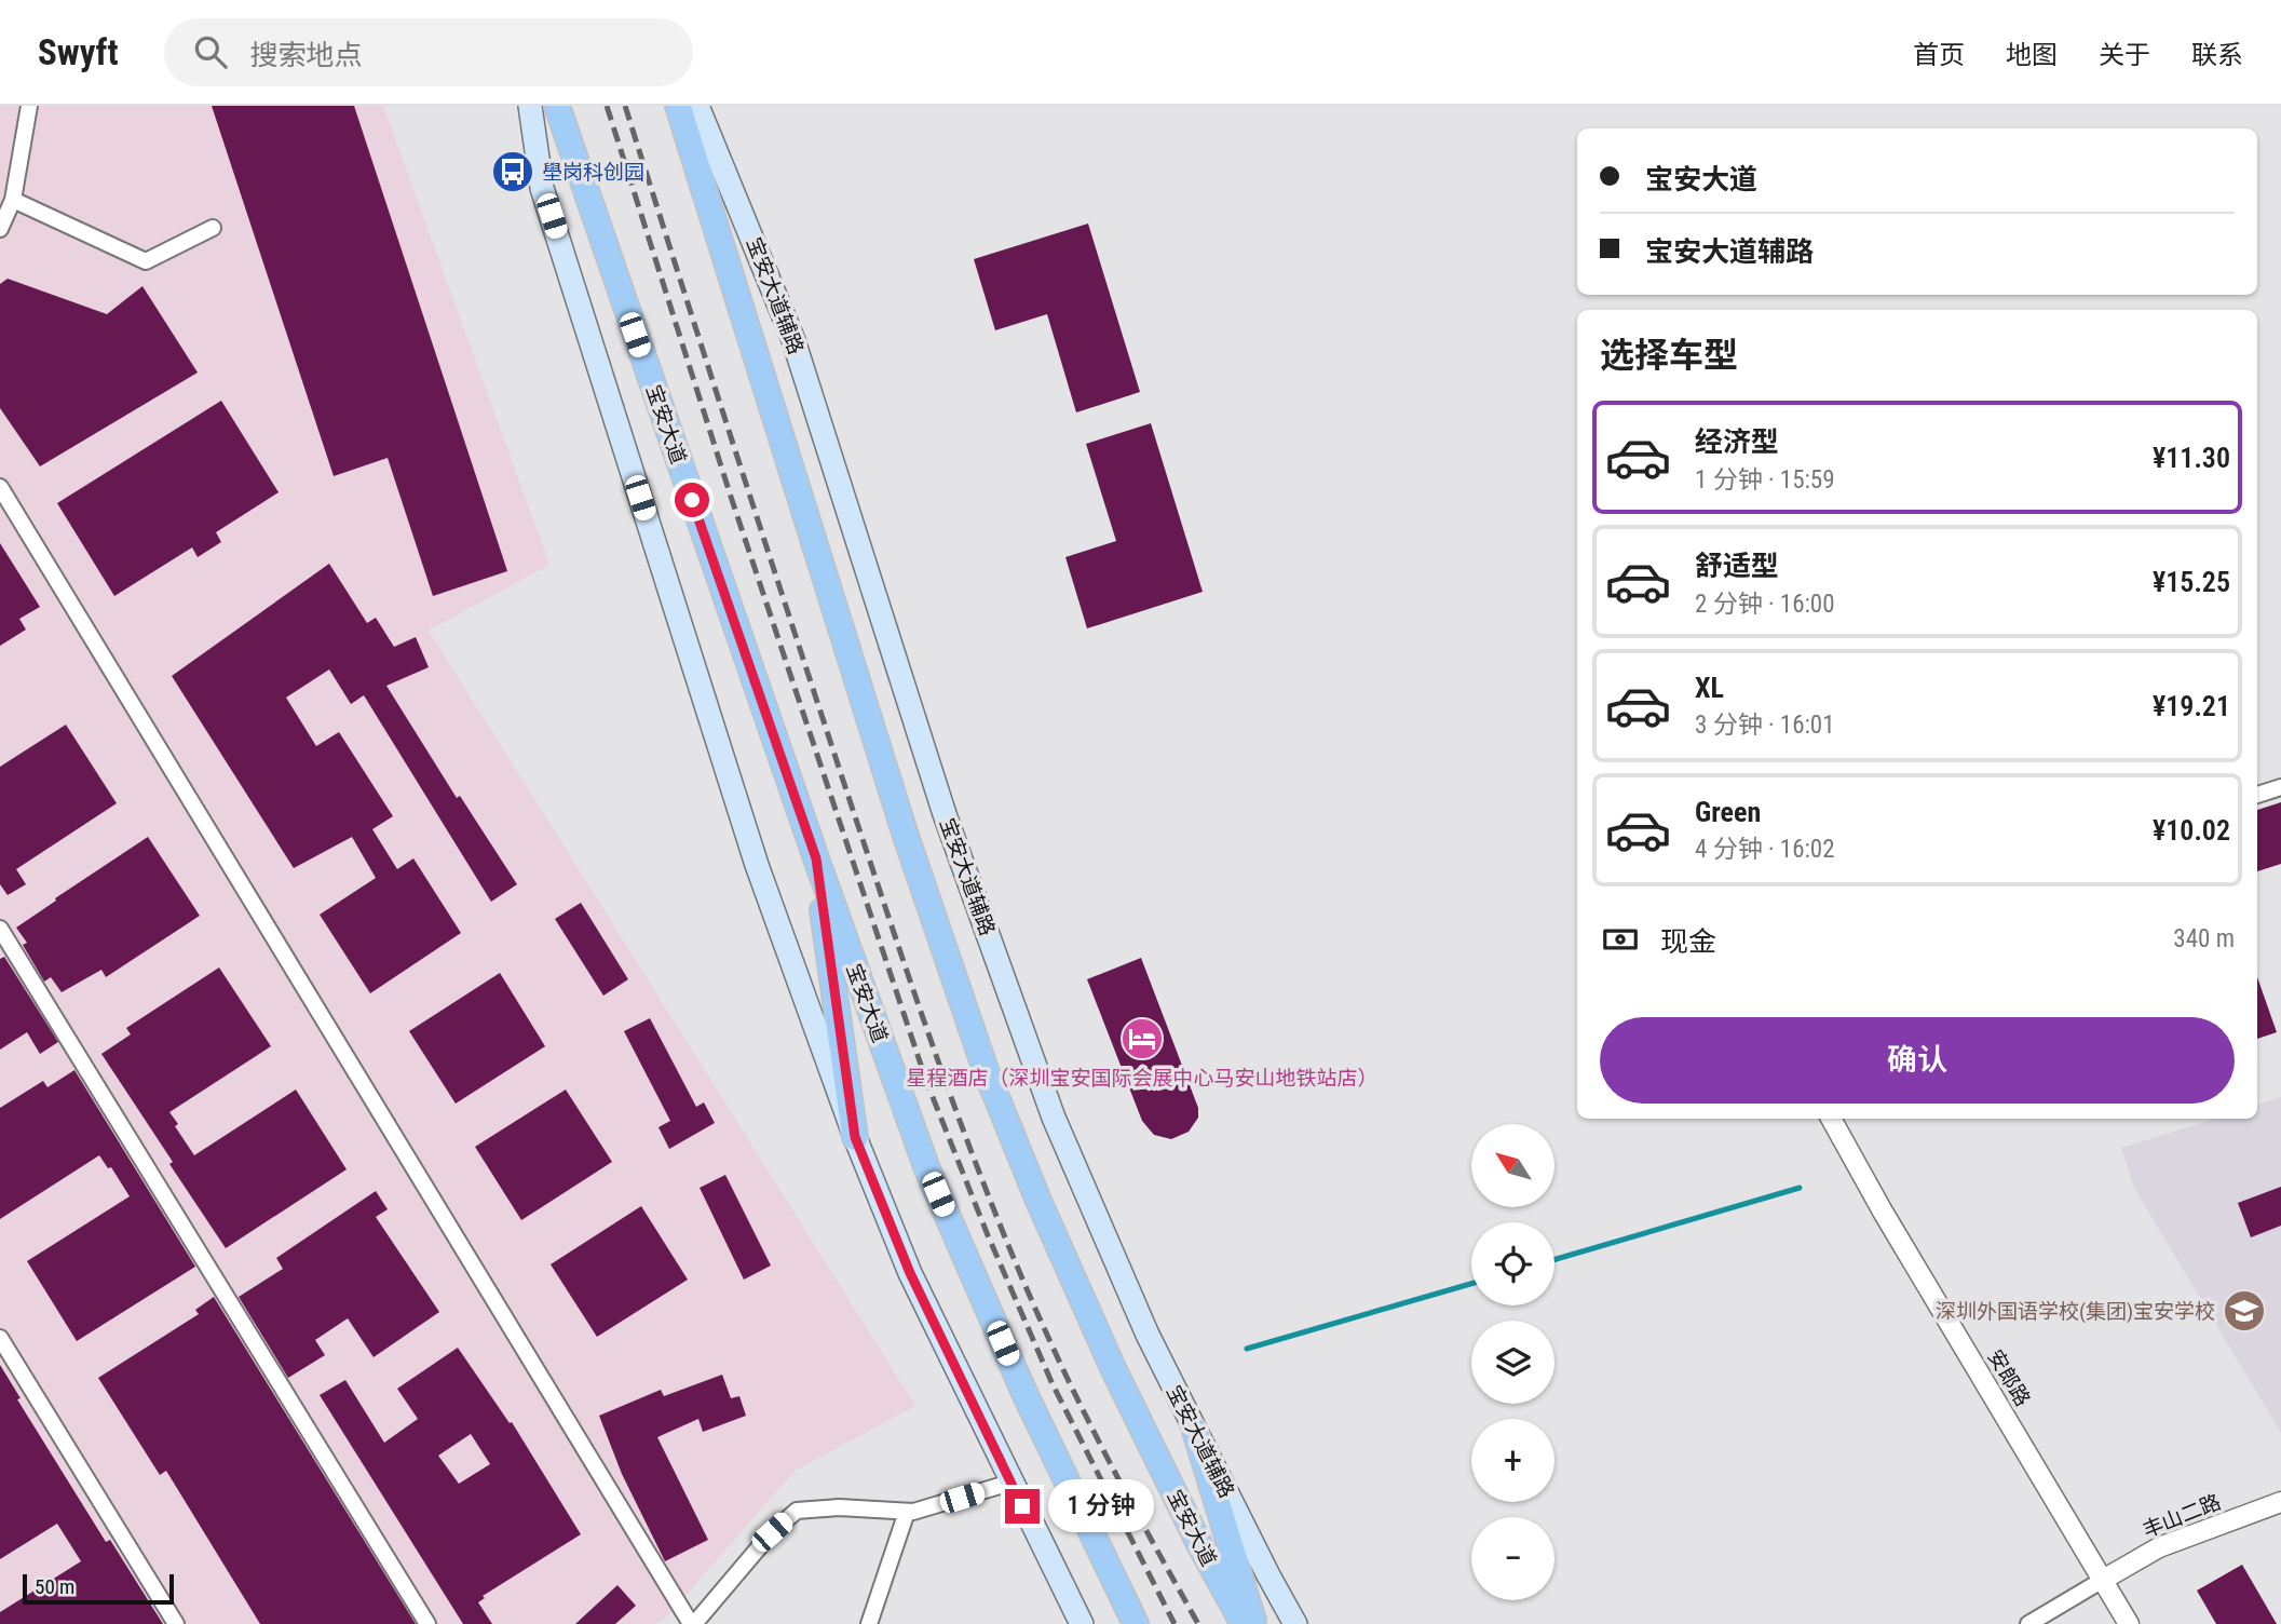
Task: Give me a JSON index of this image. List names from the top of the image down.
{
  "streets": {
    "main road": ["宝安大道辅路", "宝安大道"],
    "street": ["安郎路", "丰山二路"]
  },
  "crossings": [
    ["安郎路", "丰山二路"]
  ],
  "places": {
    "bus stop": ["壆岗科创园"],
    "hotel": ["星程酒店（深圳宝安国际会展中心马安山地铁站店）"],
    "school or university": ["深圳外国语学校(集团)宝安学校"]
  },
  "scale_bar": "50 m",
  "north": "top left",
  "page": {
    "header": "Swyft",
    "search": "搜索地点",
    "nav": [
      "首页",
      "地图",
      "关于",
      "联系"
    ],
    "banner": ["宝安大道", "宝安大道辅路"],
    "heading": "选择车型",
    "list": [
      {
        "name": "经济型",
        "note": "1 分钟 · 15:59",
        "value": "¥11.30"
      },
      {
        "name": "舒适型",
        "note": "2 分钟 · 16:00",
        "value": "¥15.25"
      },
      {
        "name": "XL",
        "note": "3 分钟 · 16:01",
        "value": "¥19.21"
      },
      {
        "name": "Green",
        "note": "4 分钟 · 16:02",
        "value": "¥10.02"
      }
    ],
    "pay": ["现金", "340 m"],
    "buttons": "确认",
    "map_buttons": ["+", "−"],
    "bubble": "1 分钟",
    "scale": "50 m"
  }
}
